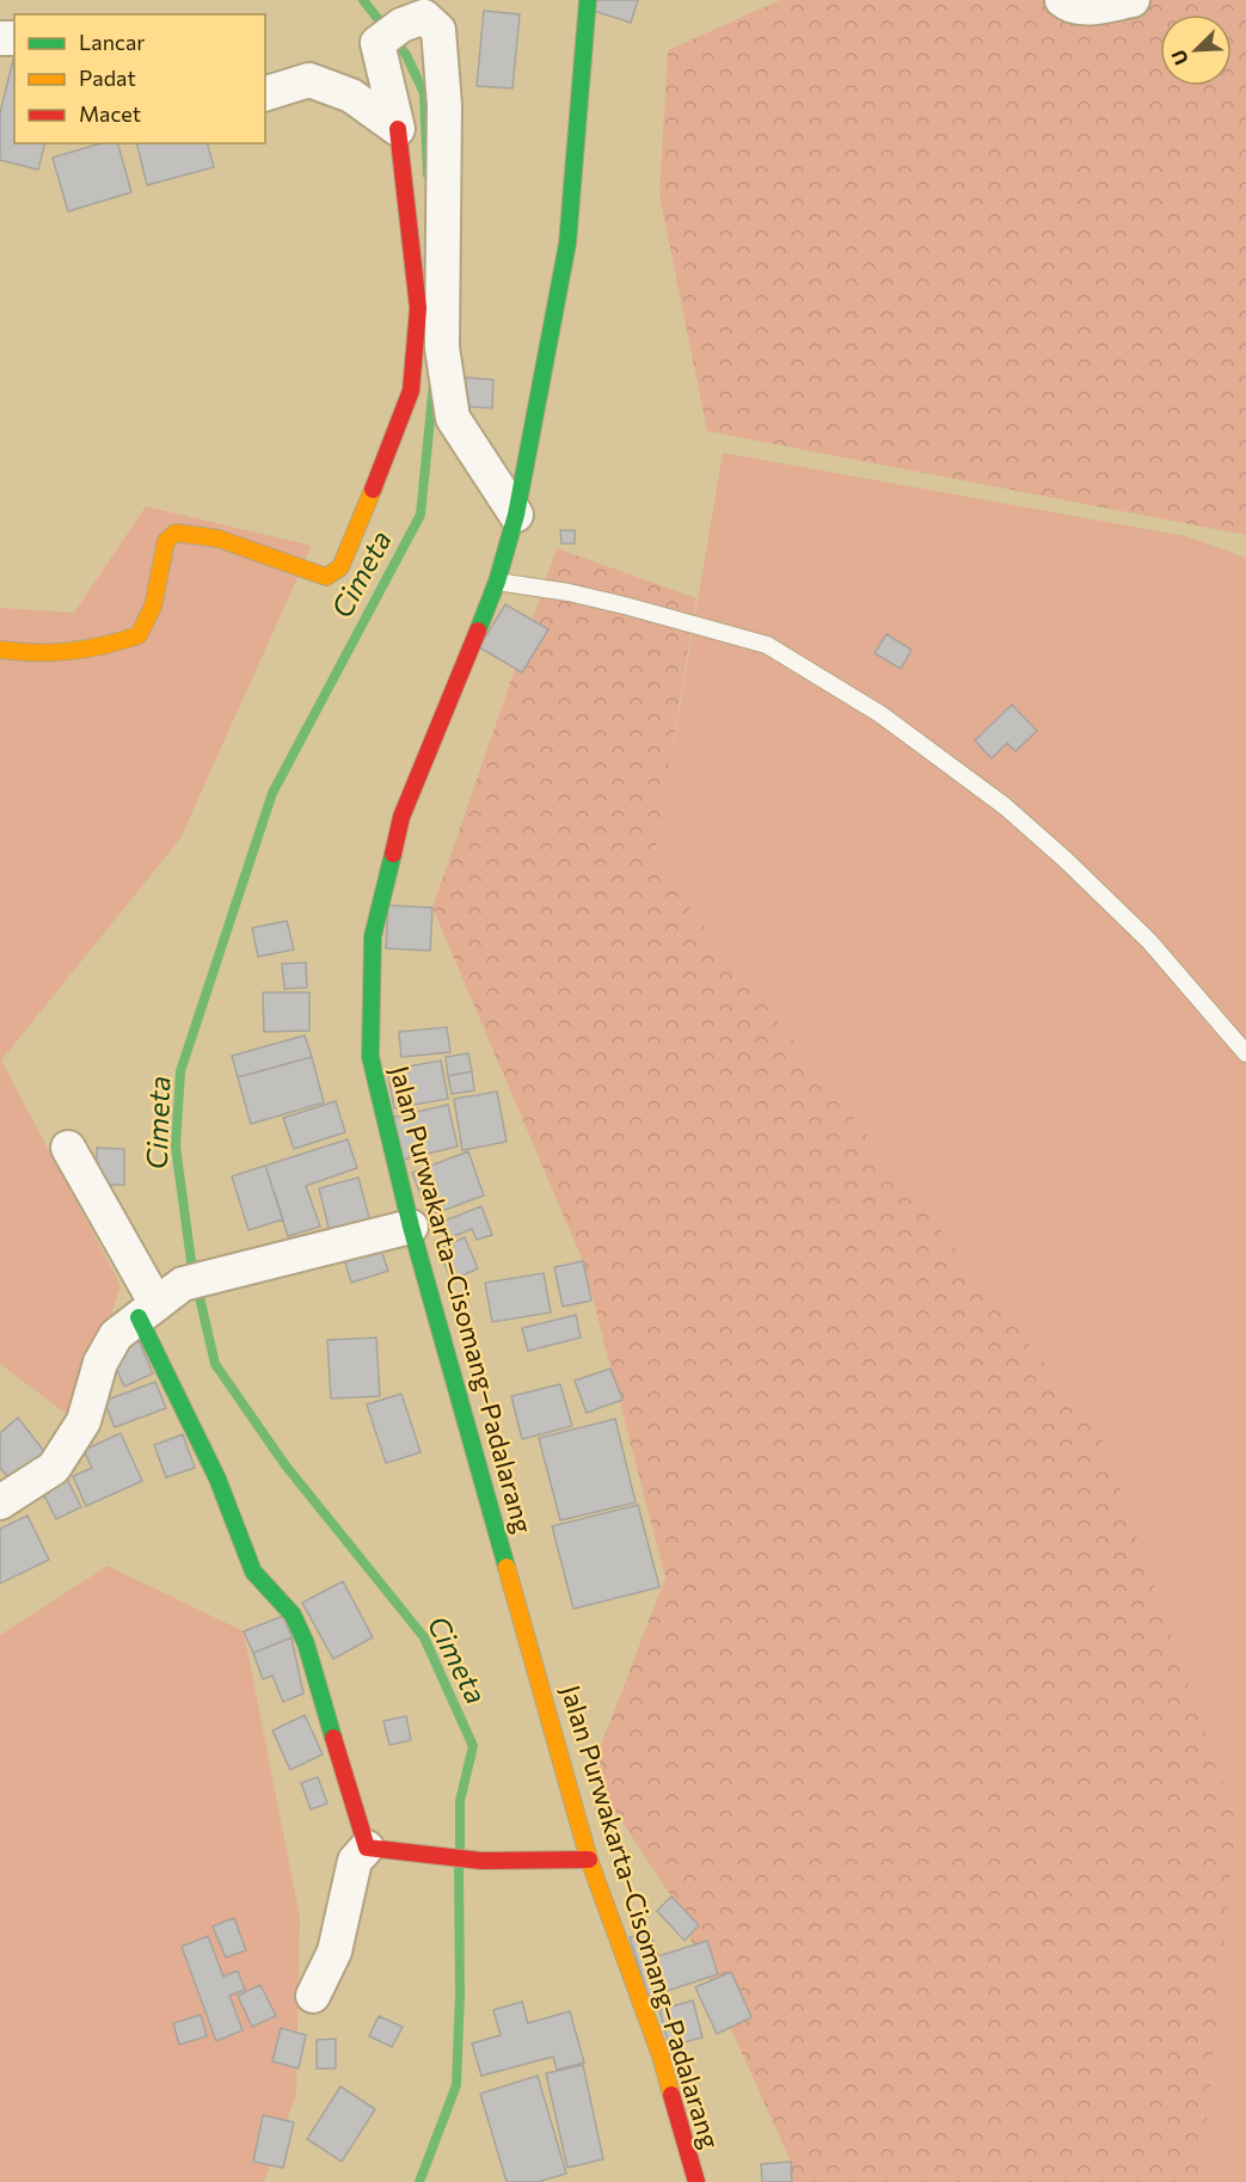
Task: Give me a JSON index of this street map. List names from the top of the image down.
{
  "streets": {
    "main road": ["Jalan Purwakarta–Cisomang–Padalarang"]
  },
  "water": ["Cimeta"],
  "legend": ["Lancar", "Padat", "Macet"],
  "north": "bottom left"
}
